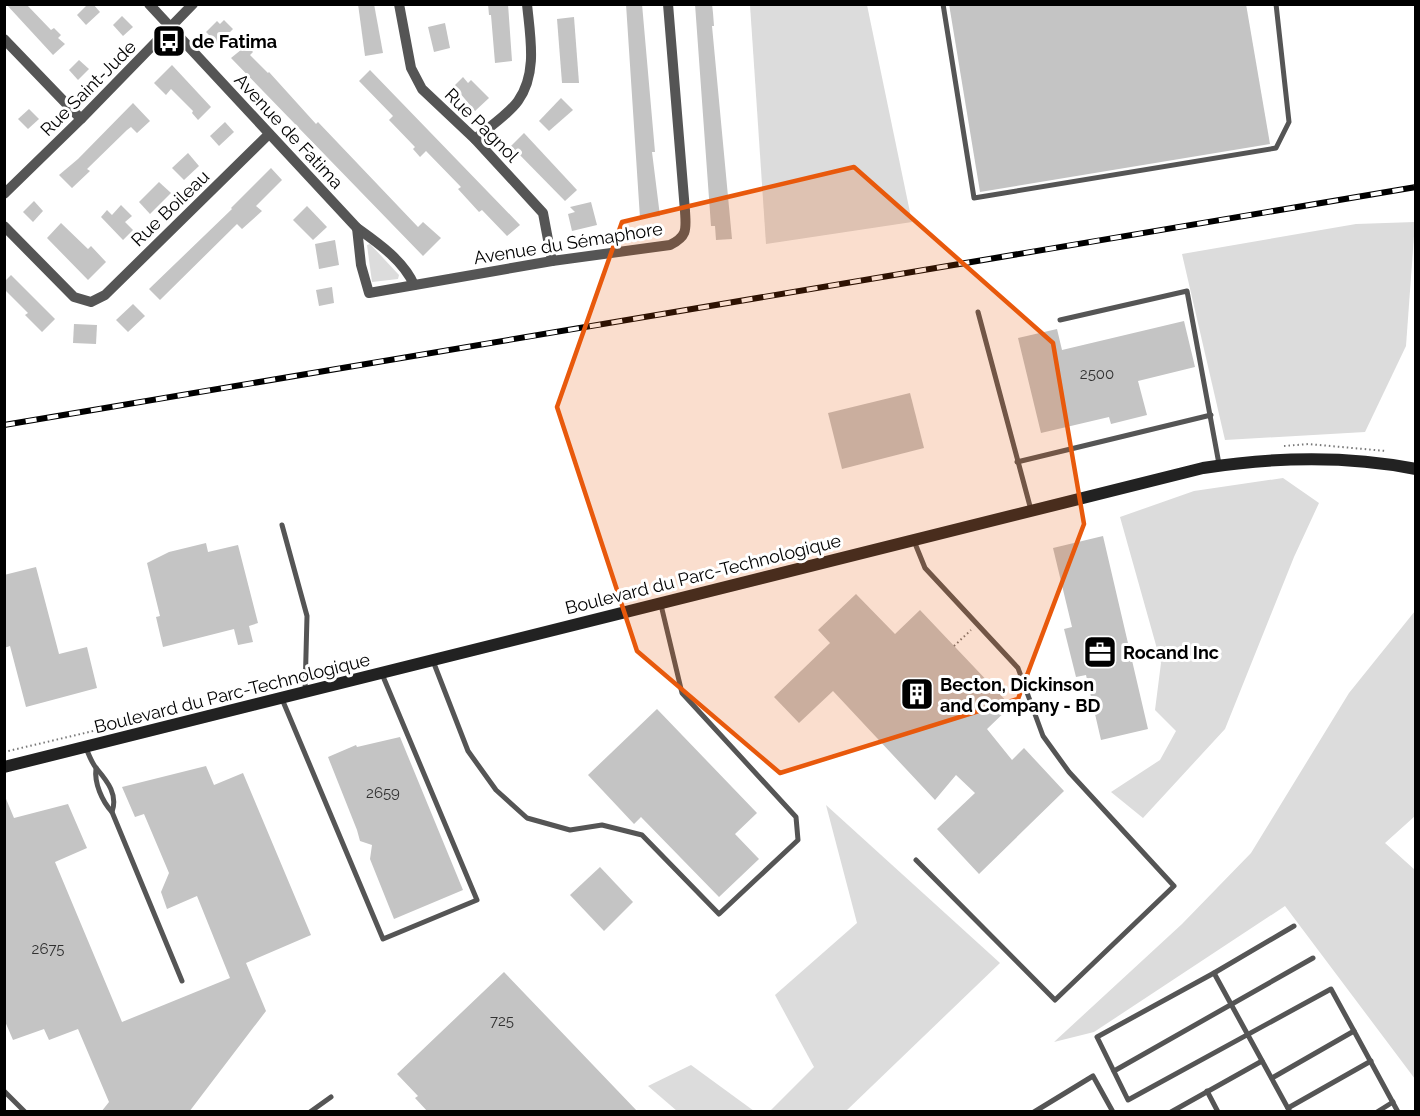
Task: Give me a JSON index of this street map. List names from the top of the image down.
{
  "streets": {
    "street": [
      "Rue Saint-Jude",
      "Rue Pagnol",
      "Avenue de Fatima",
      "Rue Boileau",
      "Avenue du Sémaphore",
      "Boulevard du Parc-Technologique"
    ]
  },
  "crossings": [
    ["Rue Saint-Jude", "Avenue de Fatima"],
    ["Rue Pagnol", "Avenue du Sémaphore"],
    ["Avenue de Fatima", "Rue Boileau"],
    ["Avenue de Fatima", "Avenue du Sémaphore"]
  ],
  "places": {
    "bus stop": ["de Fatima"],
    "office": ["Rocand Inc"],
    "building": ["Becton, Dickinson and Company - BD"]
  },
  "house_numbers": [
    "2500",
    "2659",
    "2675",
    "725"
  ]
}
